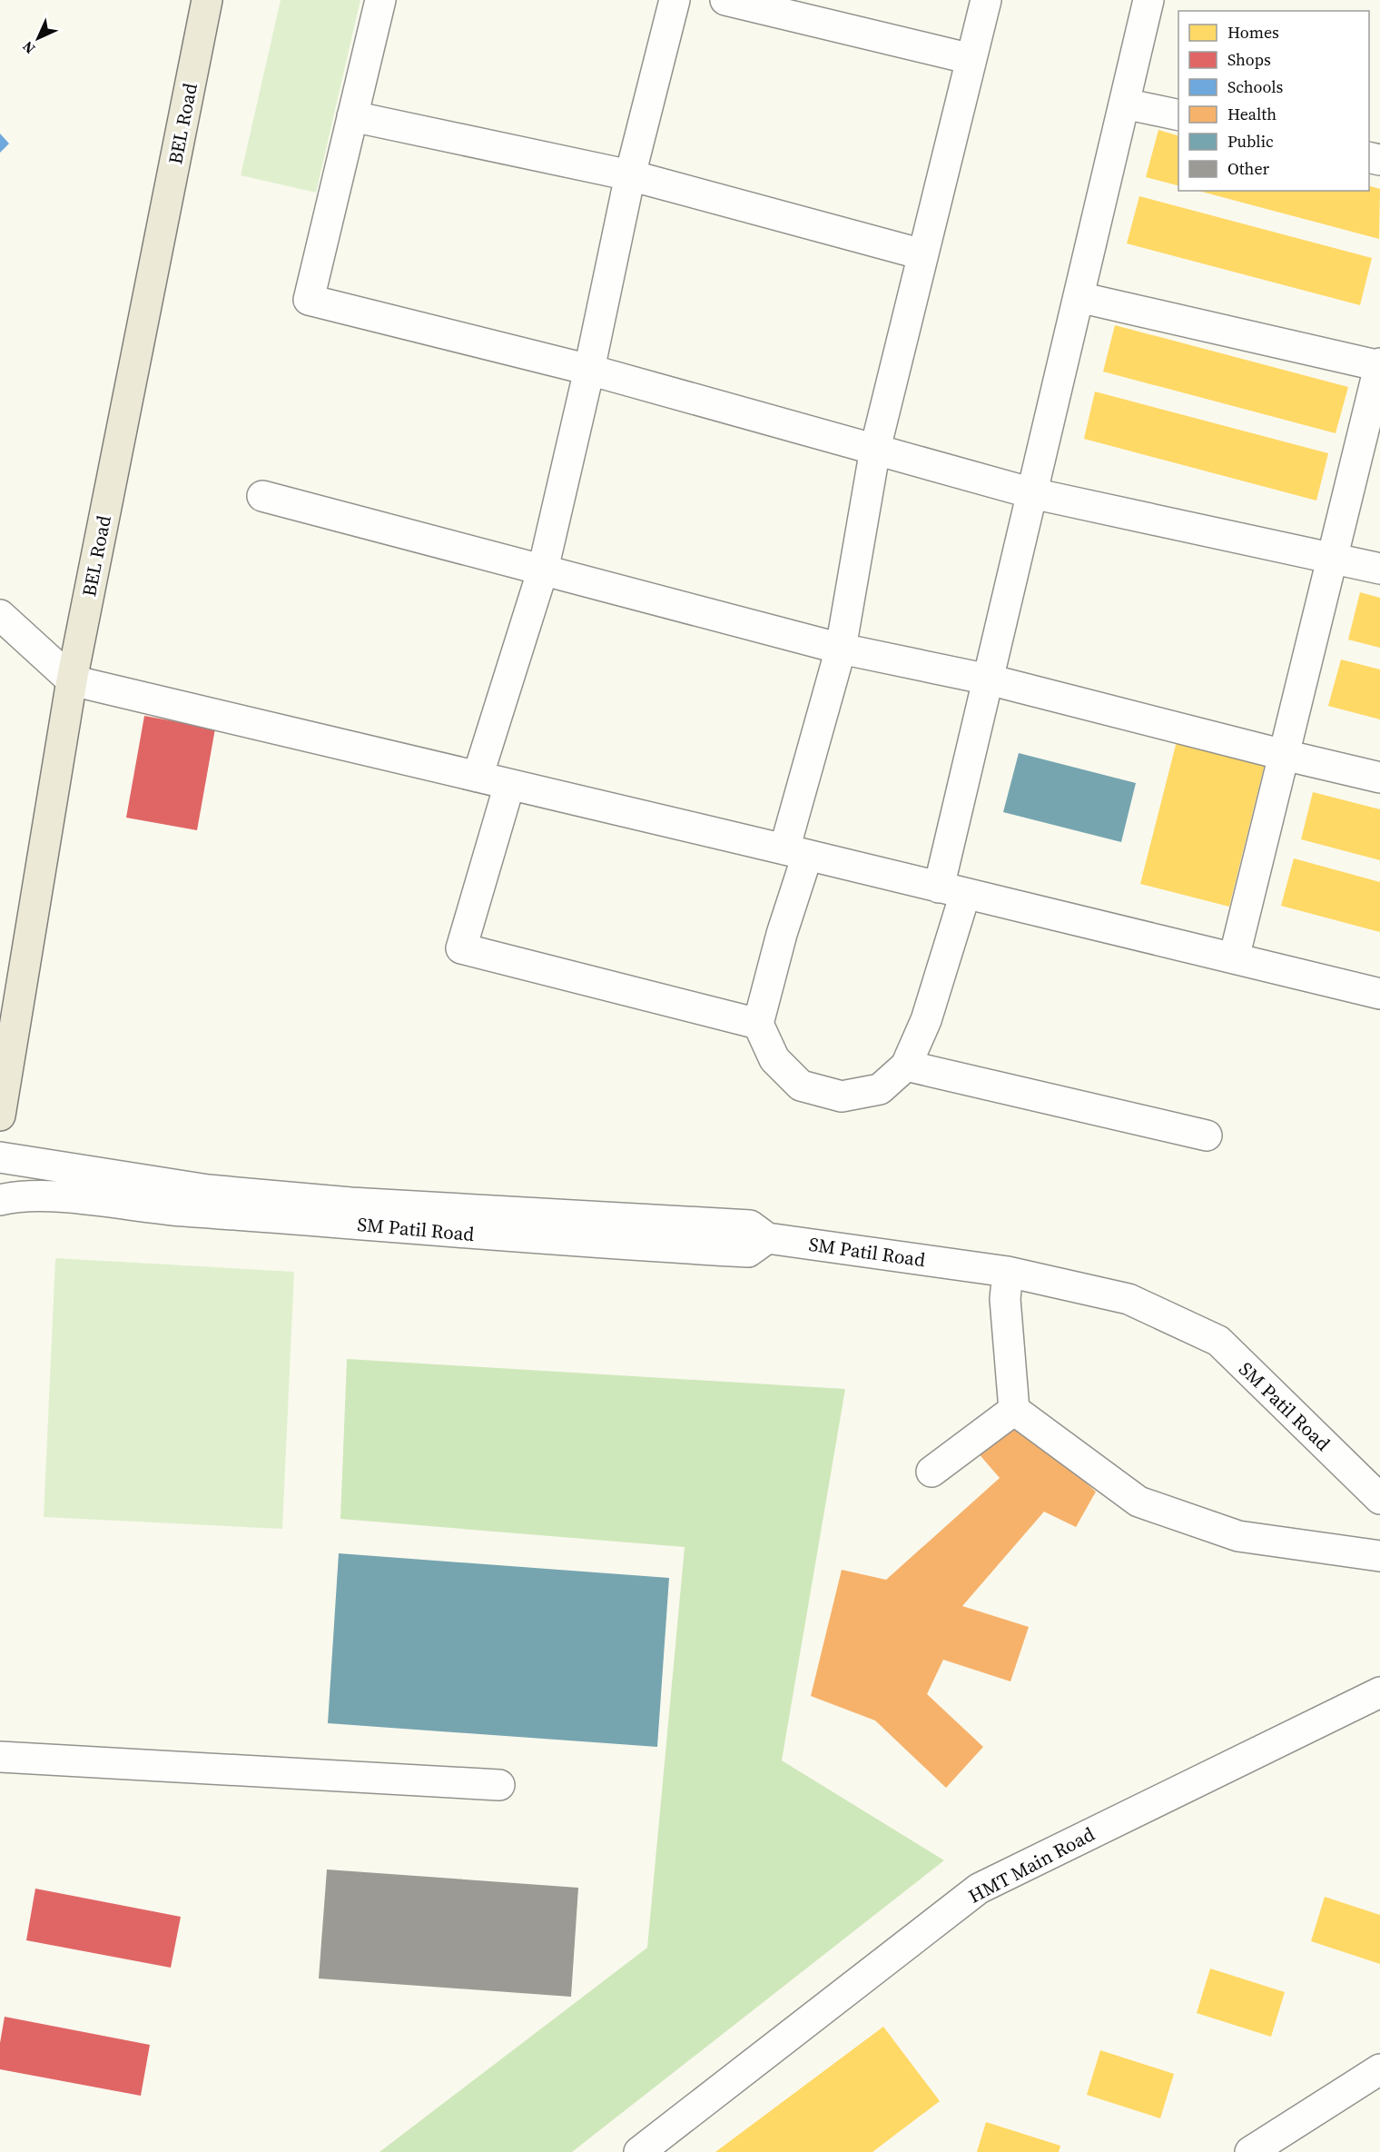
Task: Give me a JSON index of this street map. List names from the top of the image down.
{
  "streets": {
    "main road": ["BEL Road"],
    "street": ["SM Patil Road", "HMT Main Road"]
  },
  "legend": [
    "Homes",
    "Shops",
    "Schools",
    "Health",
    "Public",
    "Other"
  ],
  "north": "bottom left"
}
